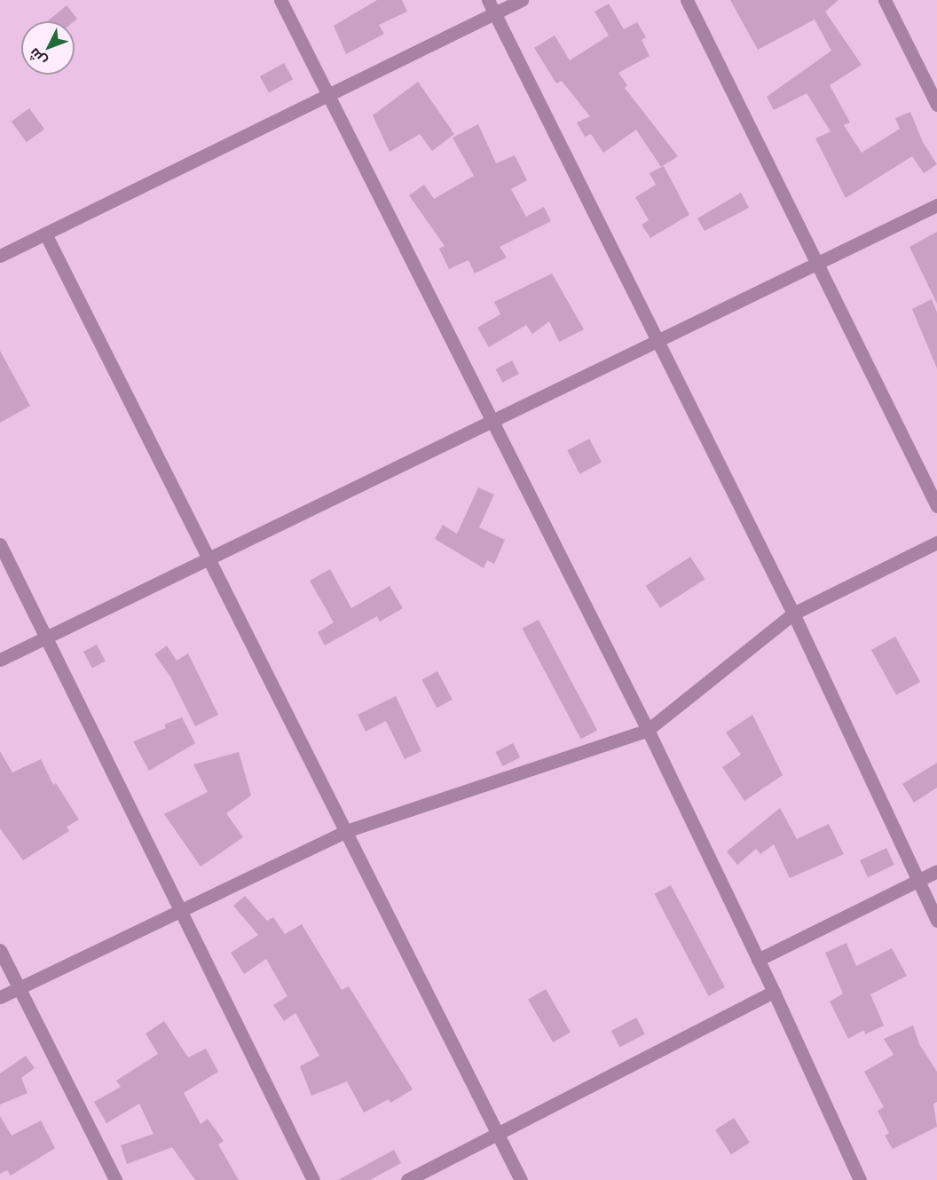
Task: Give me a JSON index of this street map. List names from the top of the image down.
{
  "north": "bottom left"
}
